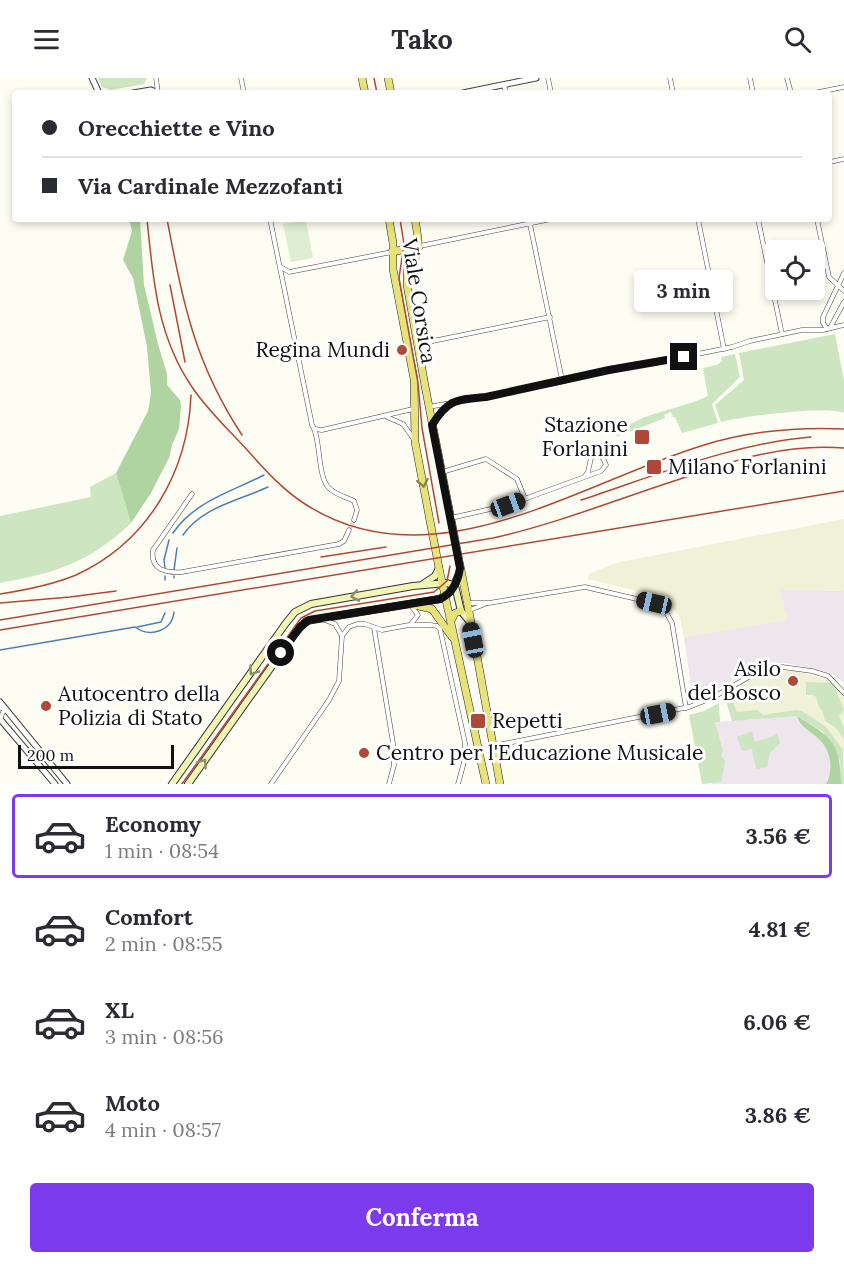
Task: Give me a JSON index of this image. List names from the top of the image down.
{
  "streets": {
    "main road": ["Viale Corsica"]
  },
  "places": {
    "other": [
      "Regina Mundi",
      "Asilo del Bosco",
      "Autocentro della Polizia di Stato",
      "Centro per l'Educazione Musicale"
    ],
    "transit": ["Stazione Forlanini", "Milano Forlanini", "Repetti"]
  },
  "scale_bar": "200 m",
  "page": {
    "header": "Tako",
    "banner": ["Orecchiette e Vino", "Via Cardinale Mezzofanti"],
    "bubble": "3 min",
    "scale": "200 m",
    "list": [
      {
        "name": "Economy",
        "note": "1 min · 08:54",
        "value": "3.56 €"
      },
      {
        "name": "Comfort",
        "note": "2 min · 08:55",
        "value": "4.81 €"
      },
      {
        "name": "XL",
        "note": "3 min · 08:56",
        "value": "6.06 €"
      },
      {
        "name": "Moto",
        "note": "4 min · 08:57",
        "value": "3.86 €"
      }
    ],
    "buttons": "Conferma"
  }
}
